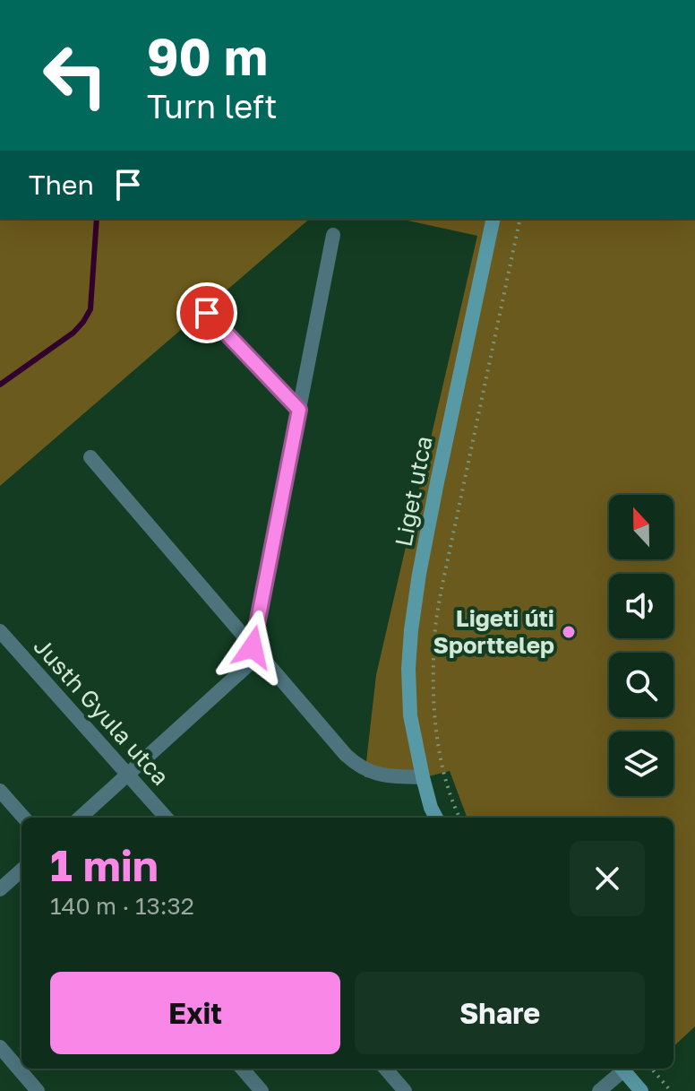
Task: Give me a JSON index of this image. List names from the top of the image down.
{
  "streets": {
    "main road": ["Liget utca"],
    "street": ["Justh Gyula utca"]
  },
  "places": ["Ligeti úti Sporttelep"],
  "north": "top",
  "page": {
    "turn": ["90 m", "Turn left"],
    "then": "Then",
    "heading": ["1 min", "140 m · 13:32"],
    "buttons": ["Exit", "Share"]
  }
}
